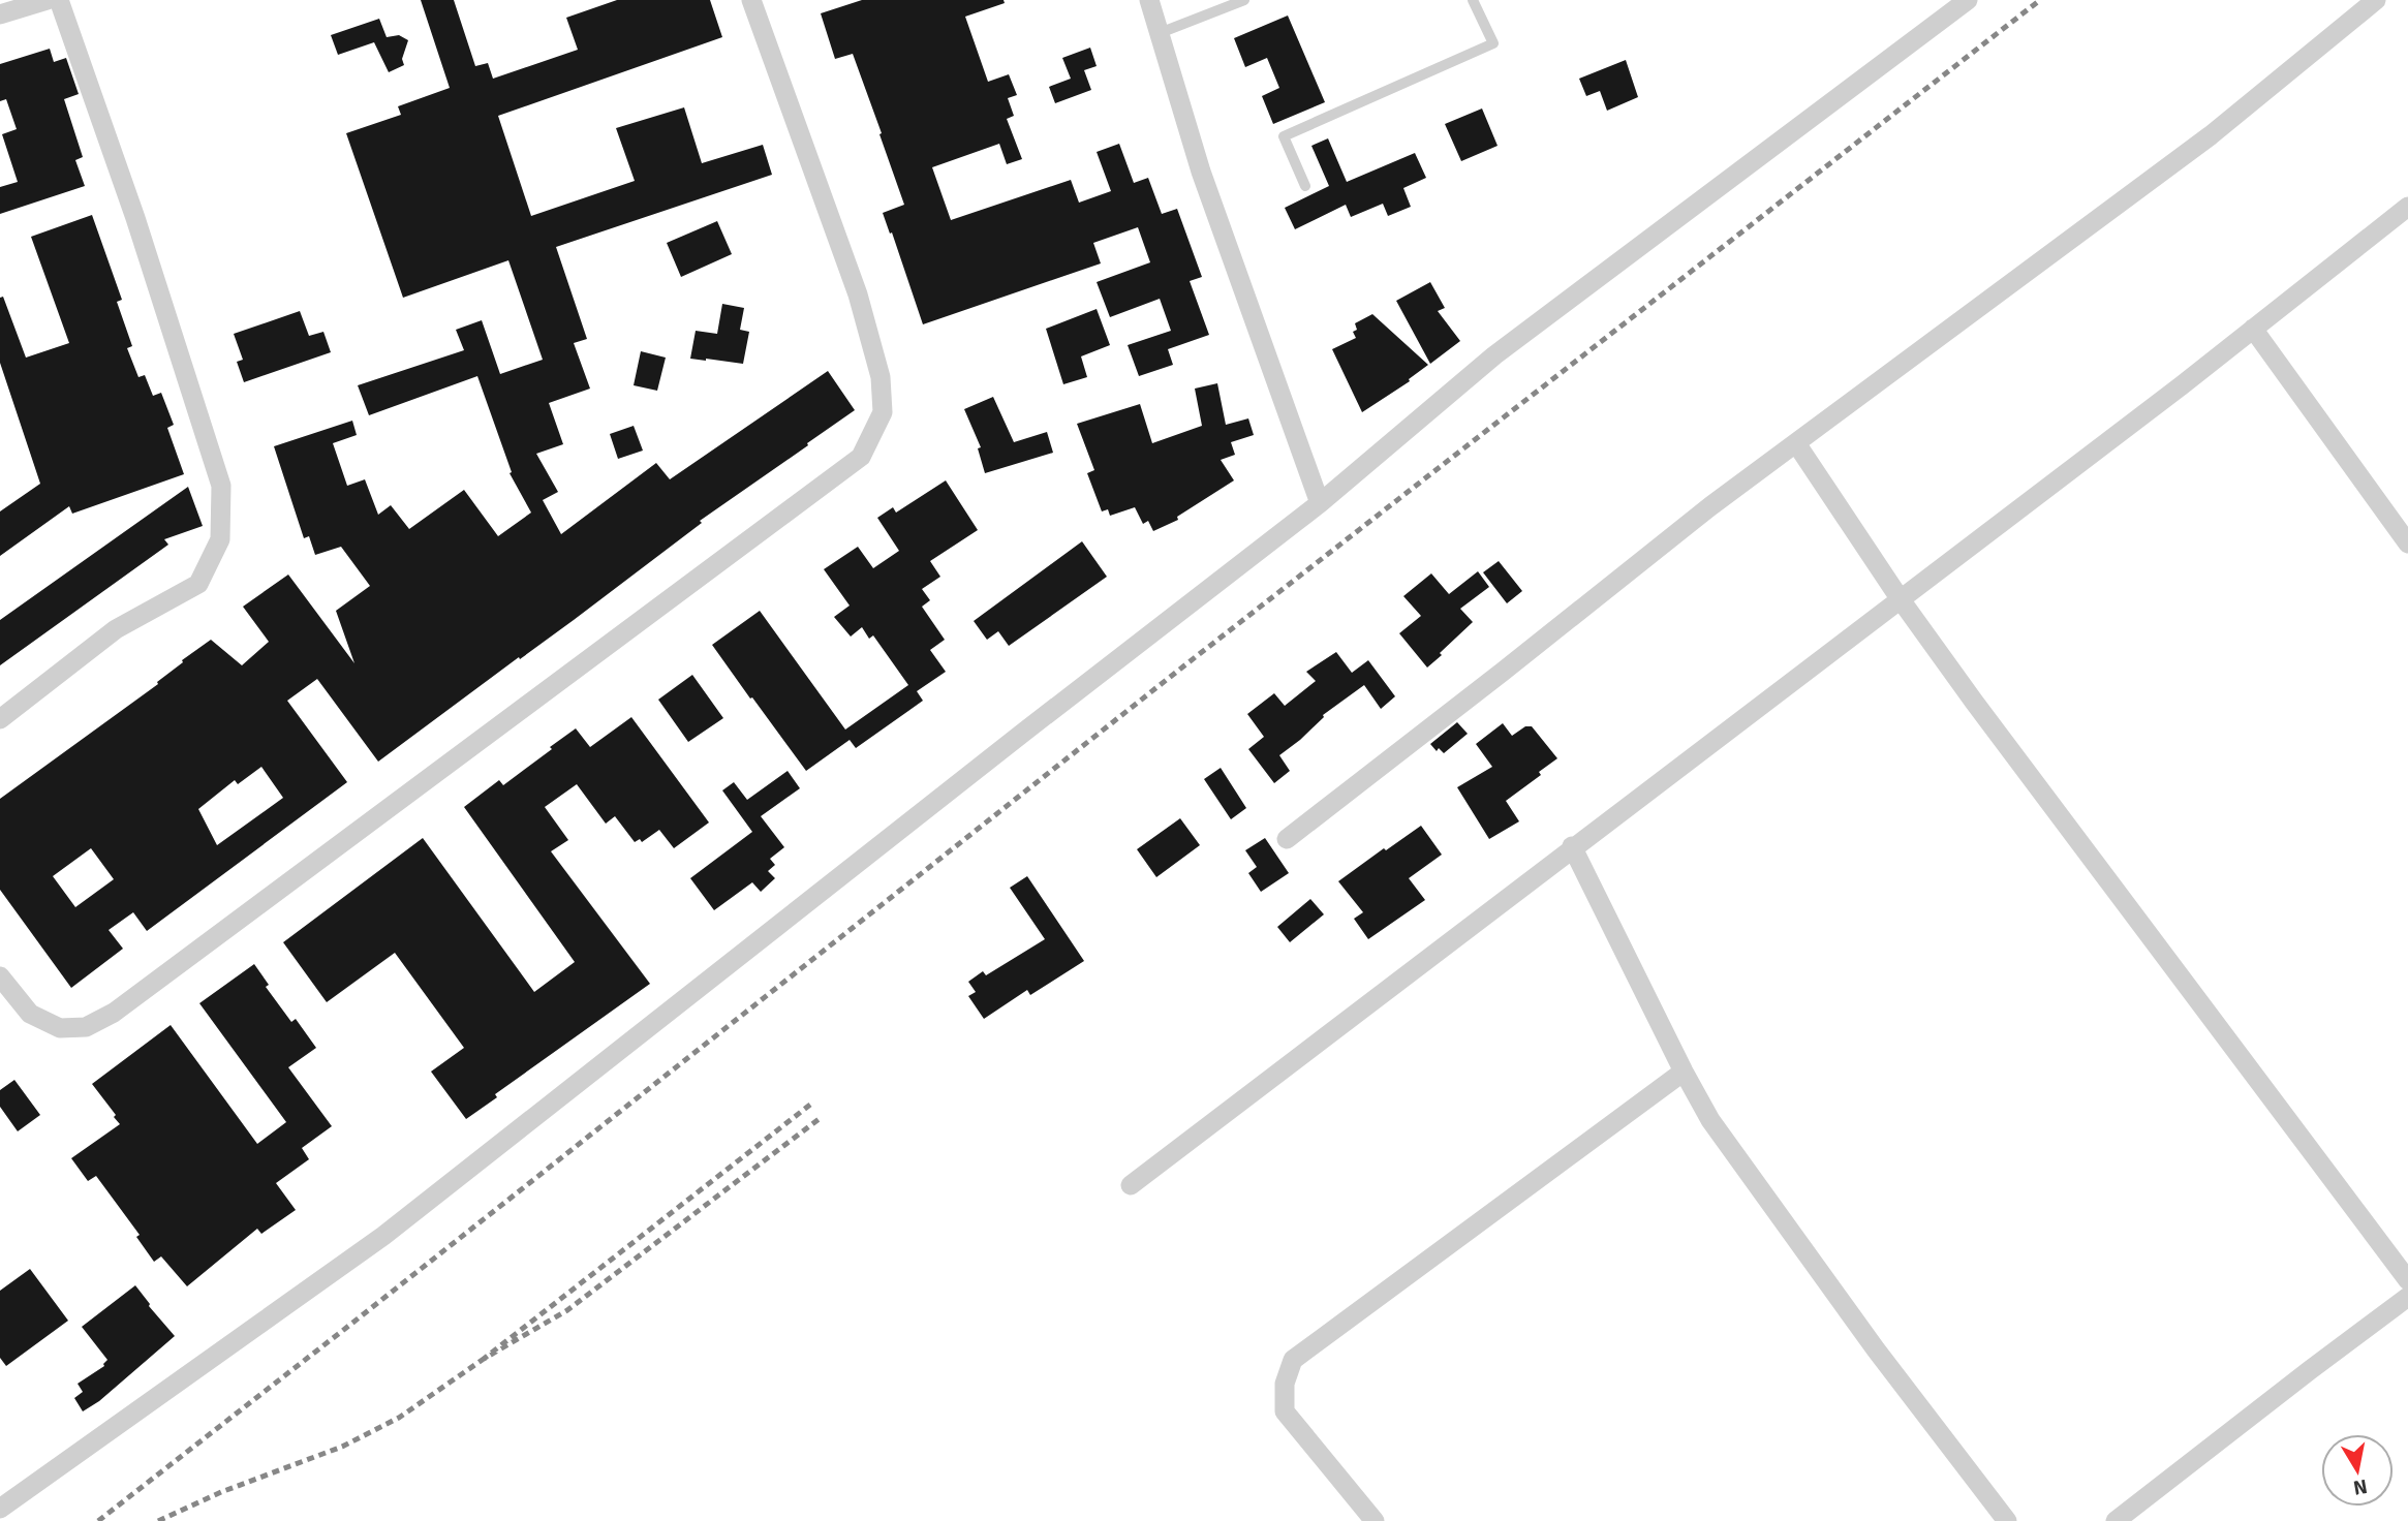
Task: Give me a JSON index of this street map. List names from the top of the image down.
{
  "north": "bottom"
}
